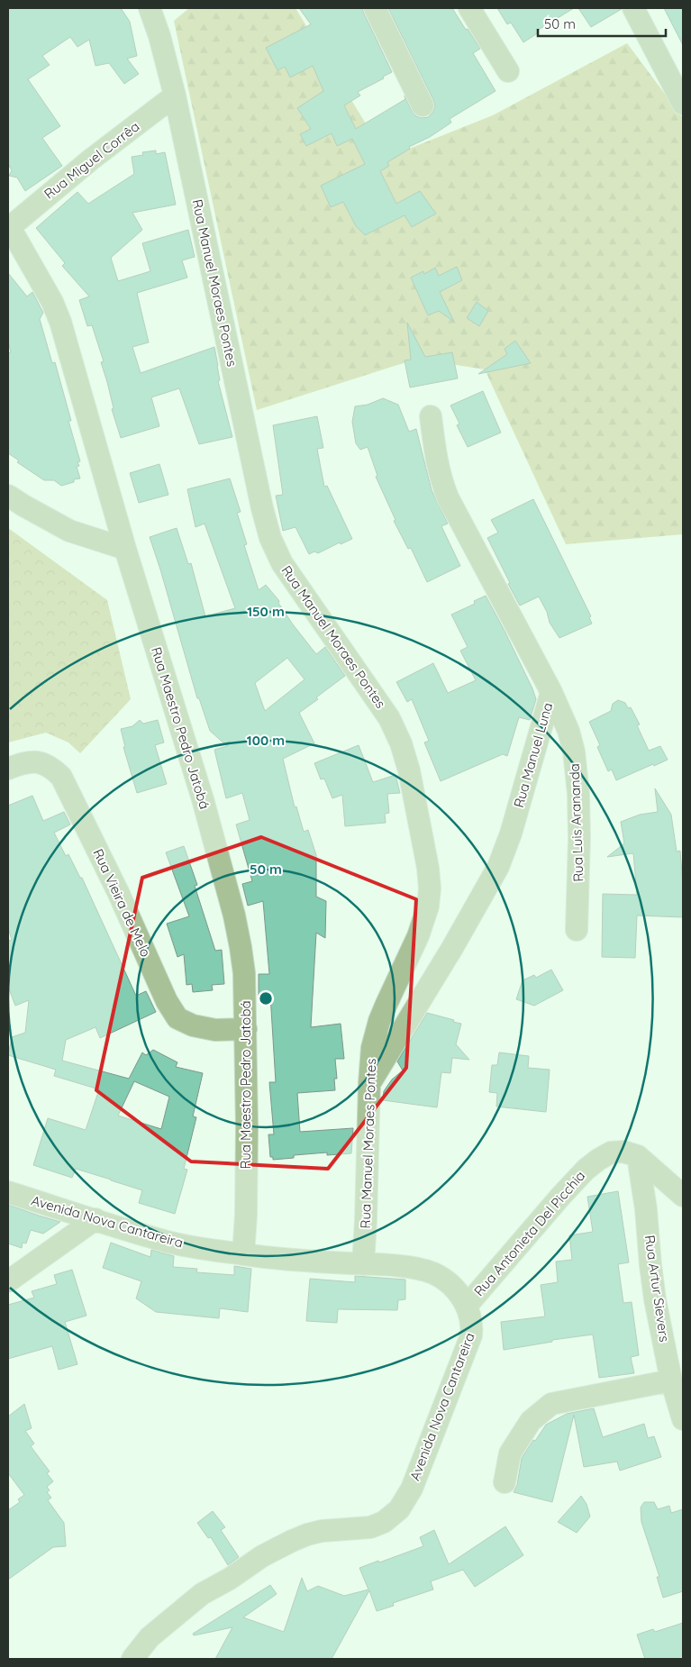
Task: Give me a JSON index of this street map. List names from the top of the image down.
{
  "streets": {
    "street": [
      "Rua Miguel Corrêa",
      "Rua Manuel Moraes Pontes",
      "Rua Maestro Pedro Jatobá",
      "Rua Manuel Luna",
      "Rua Luis Arananda",
      "Rua Vieira de Melo",
      "Avenida Nova Cantareira",
      "Rua Antonieta Del Picchia",
      "Rua Artur Sievers"
    ]
  },
  "crossings": [
    ["Rua Miguel Corrêa", "Rua Manuel Moraes Pontes"],
    ["Rua Miguel Corrêa", "Rua Maestro Pedro Jatobá"],
    ["Rua Manuel Moraes Pontes", "Rua Manuel Luna"],
    ["Rua Manuel Moraes Pontes", "Avenida Nova Cantareira"],
    ["Rua Maestro Pedro Jatobá", "Rua Vieira de Melo"],
    ["Rua Maestro Pedro Jatobá", "Avenida Nova Cantareira"],
    ["Rua Manuel Luna", "Rua Luis Arananda"],
    ["Avenida Nova Cantareira", "Rua Antonieta Del Picchia"],
    ["Rua Antonieta Del Picchia", "Rua Artur Sievers"]
  ],
  "scale_bar": "50 m",
  "rings": ["150 m", "100 m", "50 m"]
}
